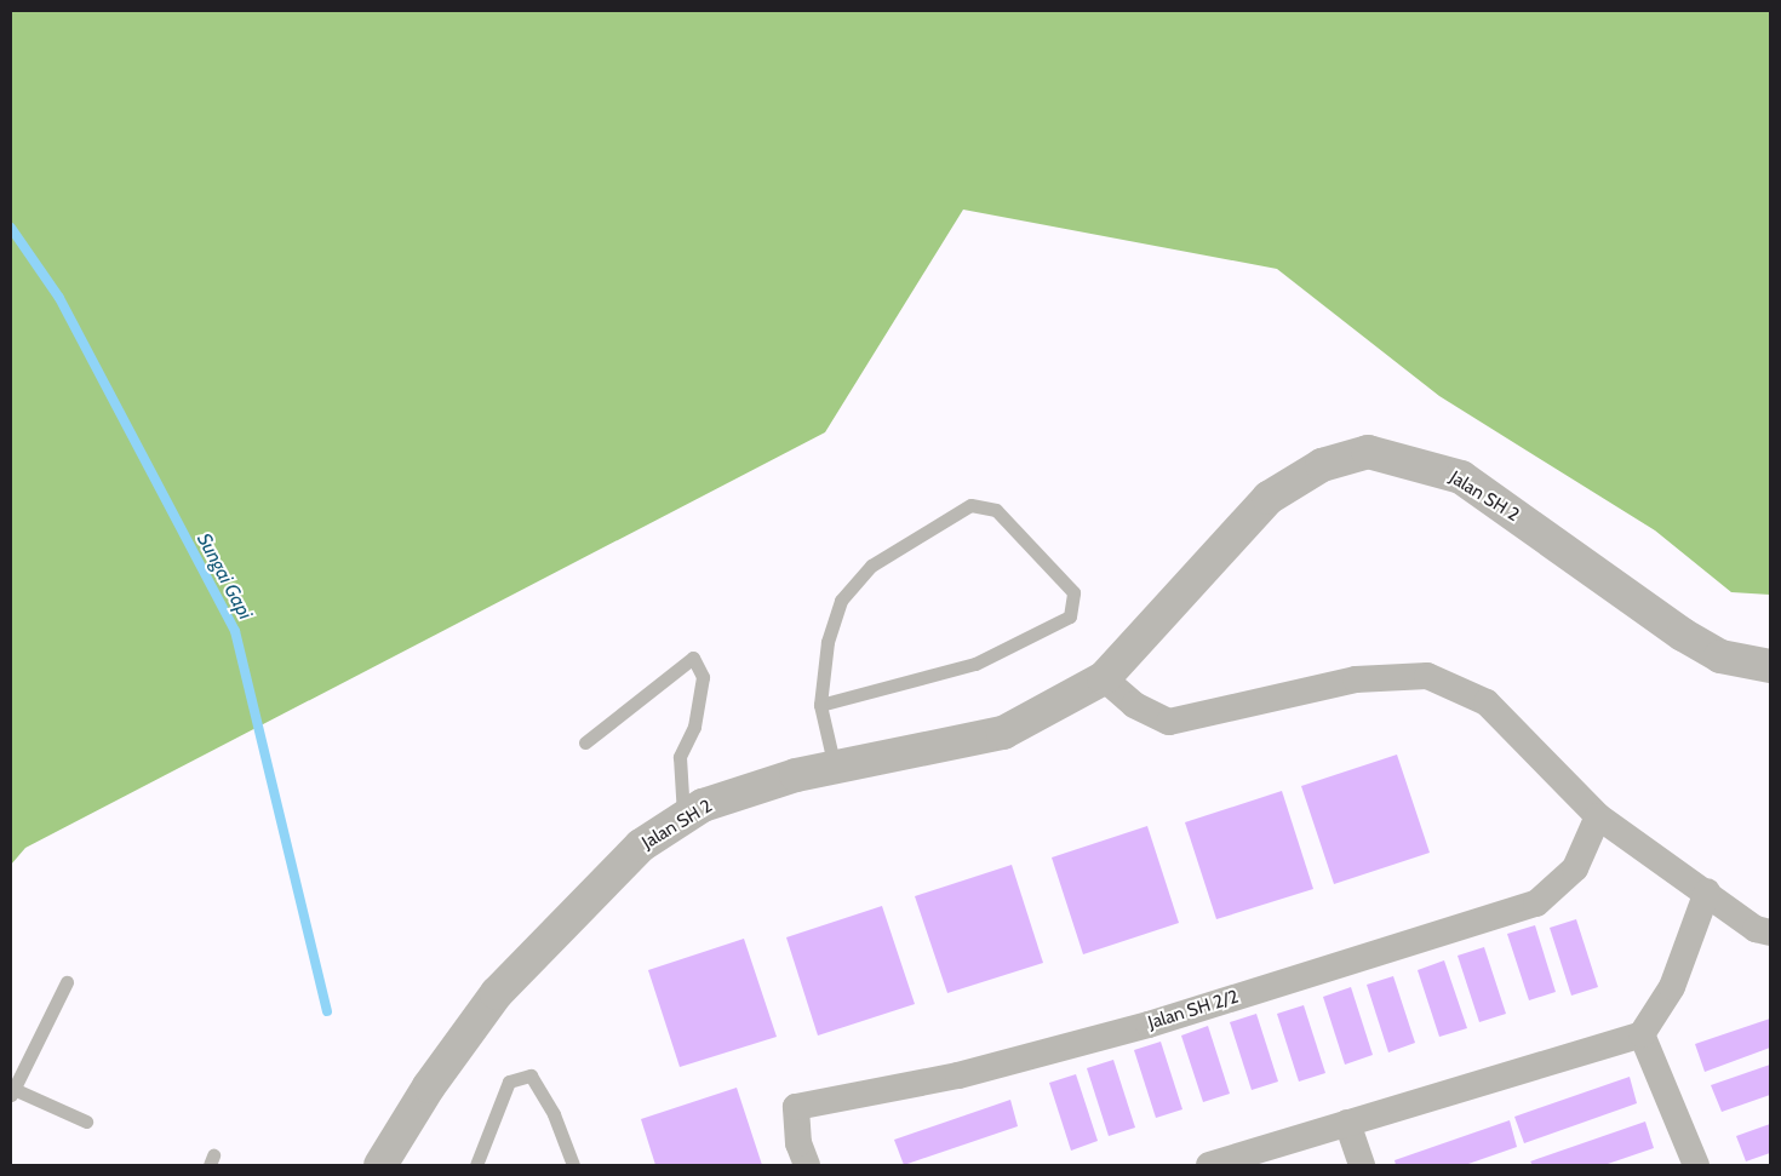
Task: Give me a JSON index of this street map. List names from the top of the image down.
{
  "streets": {
    "street": ["Jalan SH 2", "Jalan SH 2/2"]
  },
  "water": ["Sungai Gapi"]
}
